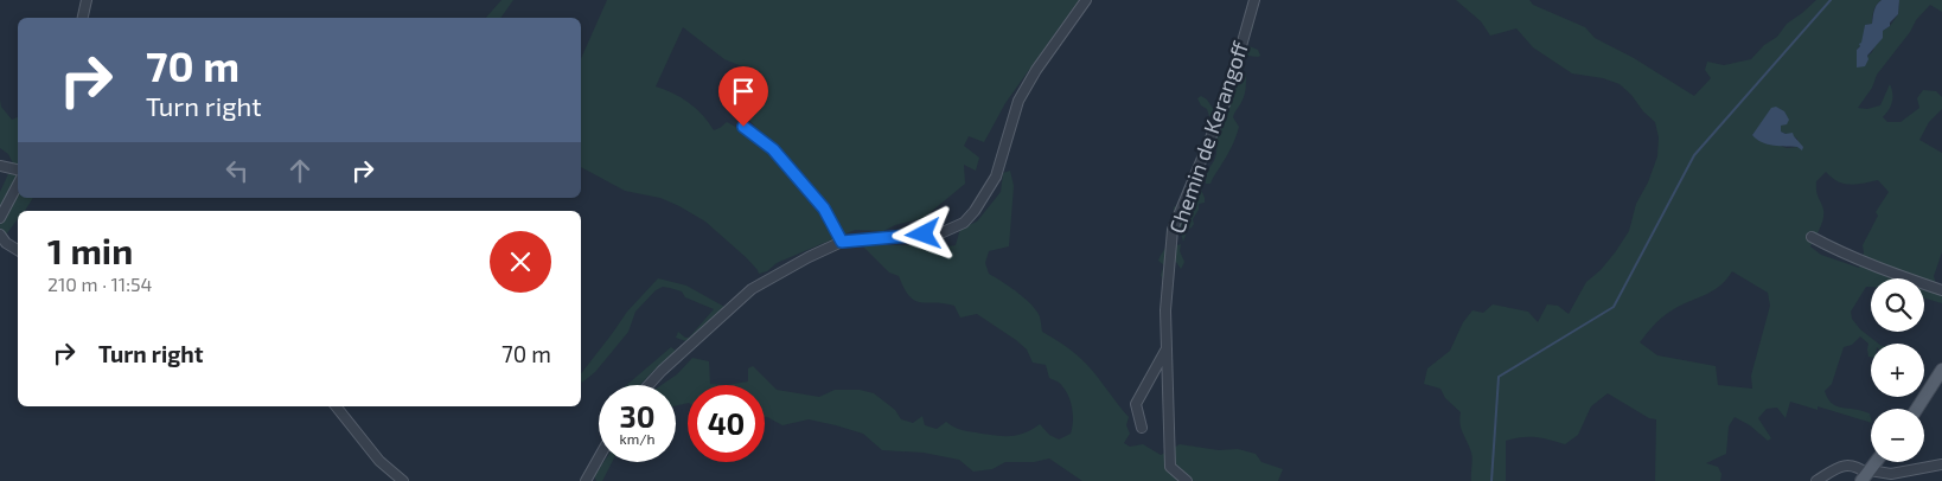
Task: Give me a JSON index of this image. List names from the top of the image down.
{
  "streets": {
    "street": ["Chemin de Kerangoff"]
  },
  "page": {
    "turn": ["70 m", "Turn right"],
    "heading": ["1 min", "210 m · 11:54"],
    "map_buttons": ["+", "−"],
    "list": [
      {
        "name": "Turn right",
        "value": "70 m"
      }
    ],
    "speed": "30 km/h",
    "limit": "40"
  }
}
